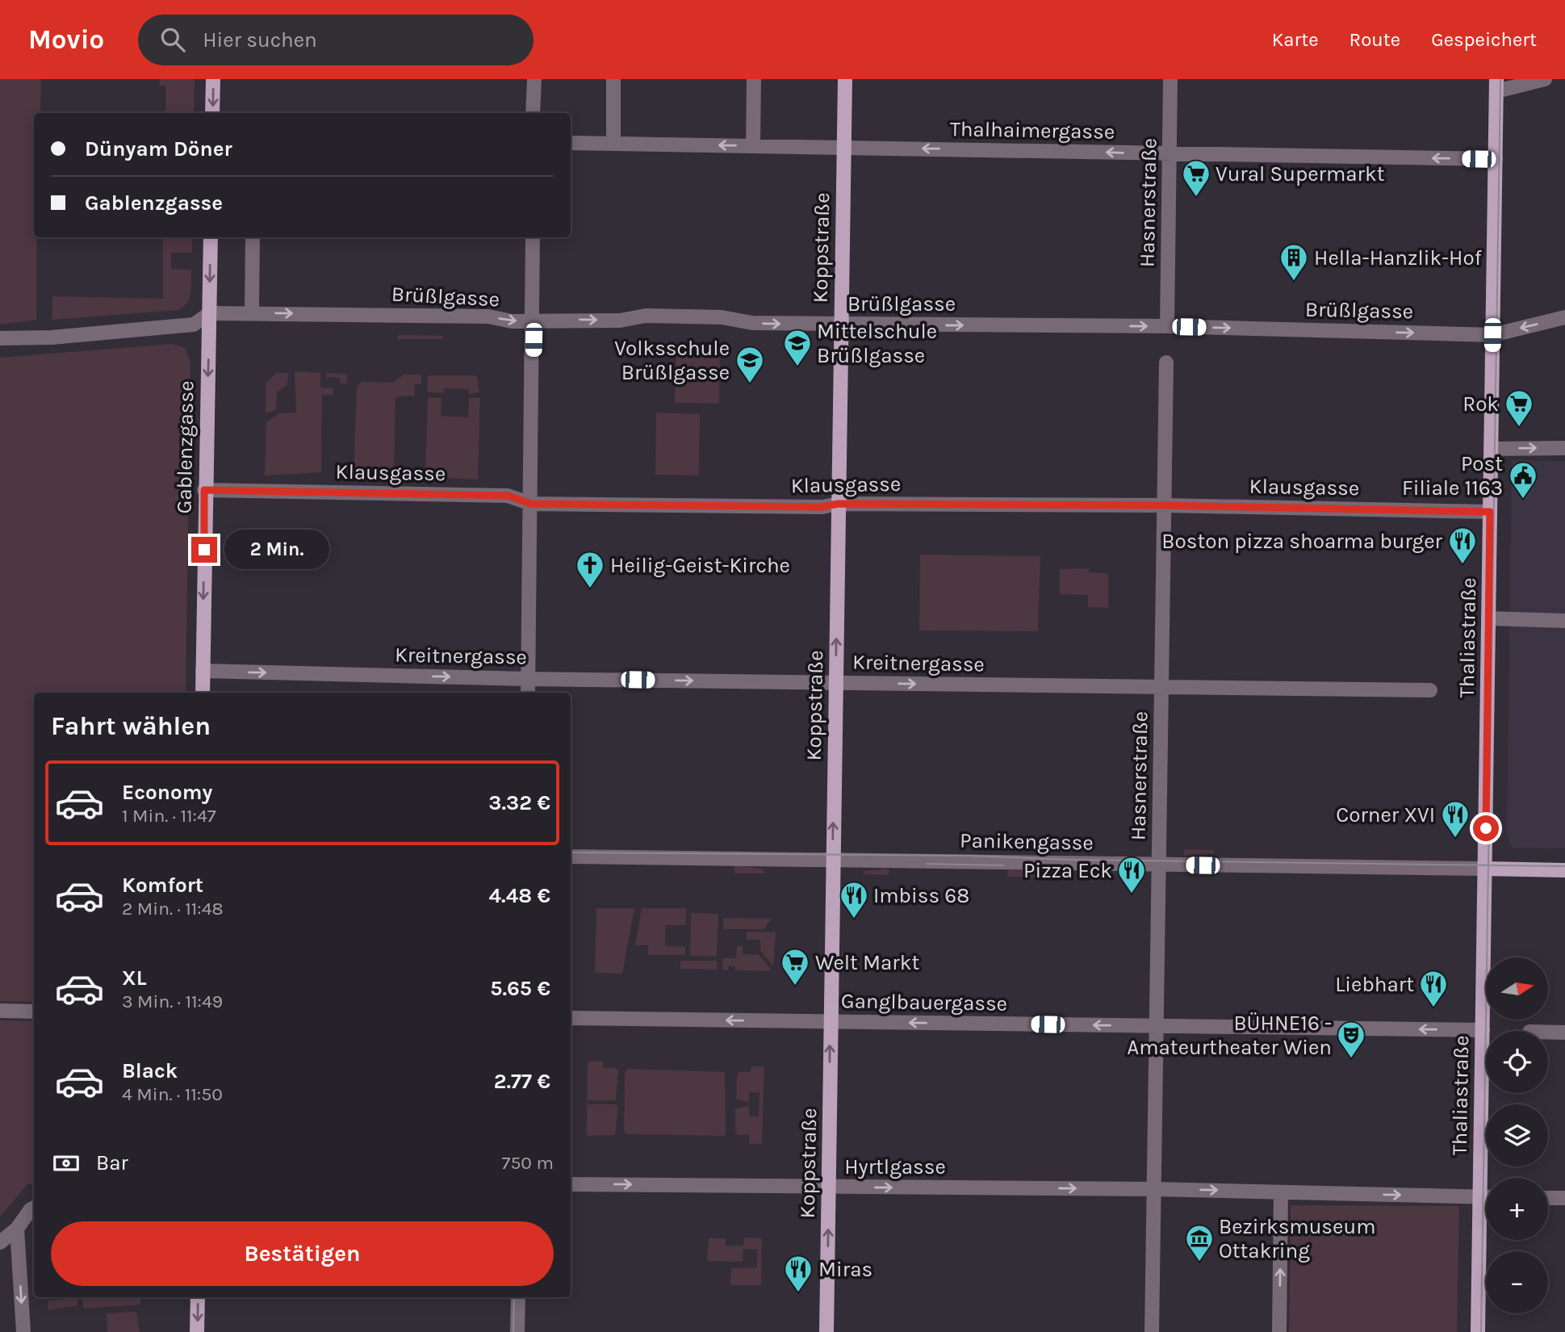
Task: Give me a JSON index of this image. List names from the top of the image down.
{
  "streets": {
    "main road": ["Koppstraße", "Gablenzgasse", "Thaliastraße"],
    "street": [
      "Thalhaimergasse",
      "Hasnerstraße",
      "Brüßlgasse",
      "Klausgasse",
      "Kreitnergasse",
      "Panikengasse",
      "Ganglbauergasse",
      "Hyrtlgasse"
    ]
  },
  "crossings": [
    ["Thalhaimergasse", "Hasnerstraße"],
    ["Thalhaimergasse", "Koppstraße"],
    ["Thalhaimergasse", "Thaliastraße"],
    ["Hasnerstraße", "Brüßlgasse"],
    ["Hasnerstraße", "Klausgasse"],
    ["Hasnerstraße", "Kreitnergasse"],
    ["Hasnerstraße", "Panikengasse"],
    ["Hasnerstraße", "Ganglbauergasse"],
    ["Hasnerstraße", "Hyrtlgasse"],
    ["Koppstraße", "Brüßlgasse"],
    ["Koppstraße", "Klausgasse"],
    ["Koppstraße", "Kreitnergasse"],
    ["Koppstraße", "Panikengasse"],
    ["Koppstraße", "Ganglbauergasse"],
    ["Koppstraße", "Hyrtlgasse"],
    ["Brüßlgasse", "Gablenzgasse"],
    ["Brüßlgasse", "Thaliastraße"],
    ["Gablenzgasse", "Klausgasse"],
    ["Gablenzgasse", "Kreitnergasse"],
    ["Klausgasse", "Thaliastraße"],
    ["Thaliastraße", "Panikengasse"],
    ["Thaliastraße", "Ganglbauergasse"],
    ["Thaliastraße", "Hyrtlgasse"]
  ],
  "one_way": [
    "Thalhaimergasse",
    "Koppstraße",
    "Brüßlgasse",
    "Gablenzgasse",
    "Kreitnergasse",
    "Ganglbauergasse",
    "Hyrtlgasse"
  ],
  "places": {
    "supermarket": ["Vural Supermarkt", "Rok", "Welt Markt"],
    "building": ["Hella-Hanzlik-Hof"],
    "school or university": ["Mittelschule Brüßlgasse", "Volksschule Brüßlgasse"],
    "public building": ["Post Filiale 1163"],
    "restaurant": [
      "Boston pizza shoarma burger",
      "Corner XVI",
      "Pizza Eck",
      "Imbiss 68",
      "Liebhart",
      "Miras"
    ],
    "church": ["Heilig-Geist-Kirche"],
    "theatre": ["BÜHNE16 - Amateurtheater Wien"],
    "museum": ["Bezirksmuseum Ottakring"]
  },
  "north": "right",
  "page": {
    "header": "Movio",
    "search": "Hier suchen",
    "nav": ["Karte", "Route", "Gespeichert"],
    "banner": ["Dünyam Döner", "Gablenzgasse"],
    "bubble": "2 Min.",
    "heading": "Fahrt wählen",
    "list": [
      {
        "name": "Economy",
        "note": "1 Min. · 11:47",
        "value": "3.32 €"
      },
      {
        "name": "Komfort",
        "note": "2 Min. · 11:48",
        "value": "4.48 €"
      },
      {
        "name": "XL",
        "note": "3 Min. · 11:49",
        "value": "5.65 €"
      },
      {
        "name": "Black",
        "note": "4 Min. · 11:50",
        "value": "2.77 €"
      }
    ],
    "map_buttons": ["+", "−"],
    "pay": ["Bar", "750 m"],
    "buttons": "Bestätigen"
  }
}
